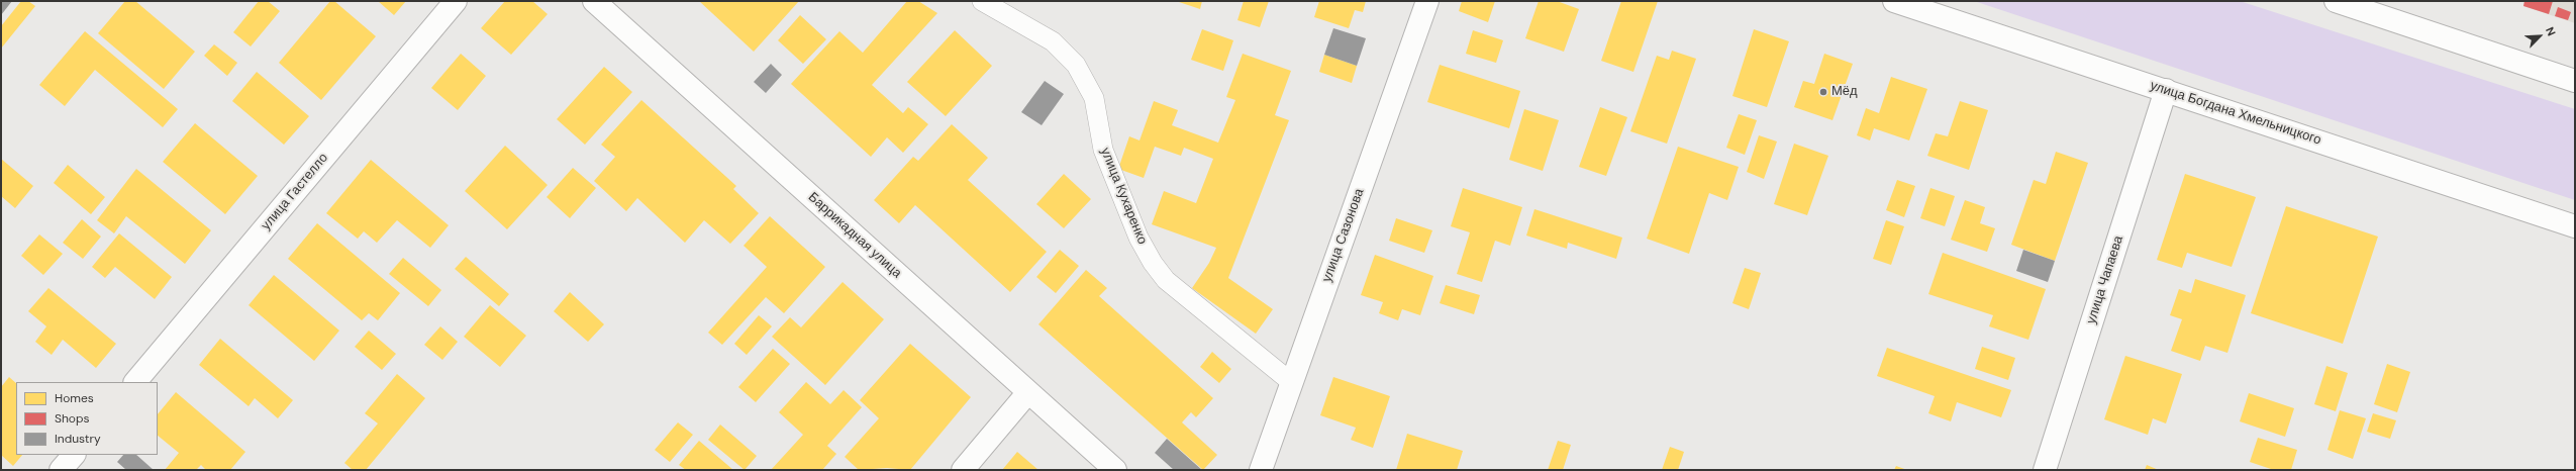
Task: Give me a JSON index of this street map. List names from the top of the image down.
{
  "streets": {
    "street": [
      "улица Богдана Хмельницкого",
      "улица Гастелло",
      "Баррикадная улица",
      "улица Сазонова",
      "улица Чапаева"
    ],
    "lane": ["улица Кухаренко"]
  },
  "crossings": [
    ["улица Богдана Хмельницкого", "улица Чапаева"],
    ["улица Кухаренко", "улица Сазонова"]
  ],
  "places": ["Мёд"],
  "legend": ["Homes", "Shops", "Industry"],
  "north": "top right"
}
